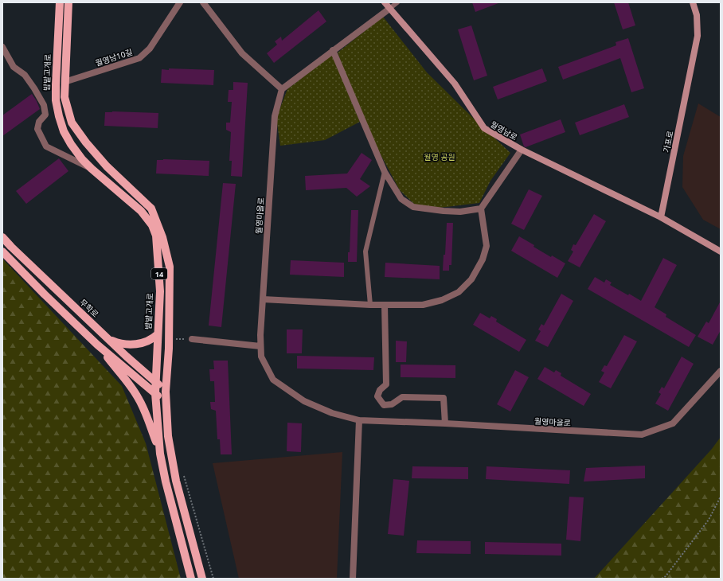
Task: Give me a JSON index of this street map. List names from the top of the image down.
{
  "streets": {
    "main road": [
      "밤밭고개로",
      "월영남로",
      "가포로",
      "14",
      "무학로"
    ],
    "street": ["월영남10길", "월영마을로"]
  },
  "crossings": [
    ["월영남10길", "14"],
    ["밤밭고개로", "무학로"],
    ["월영남로", "가포로"],
    ["14", "무학로"]
  ],
  "parks": ["월영 공원"]
}
